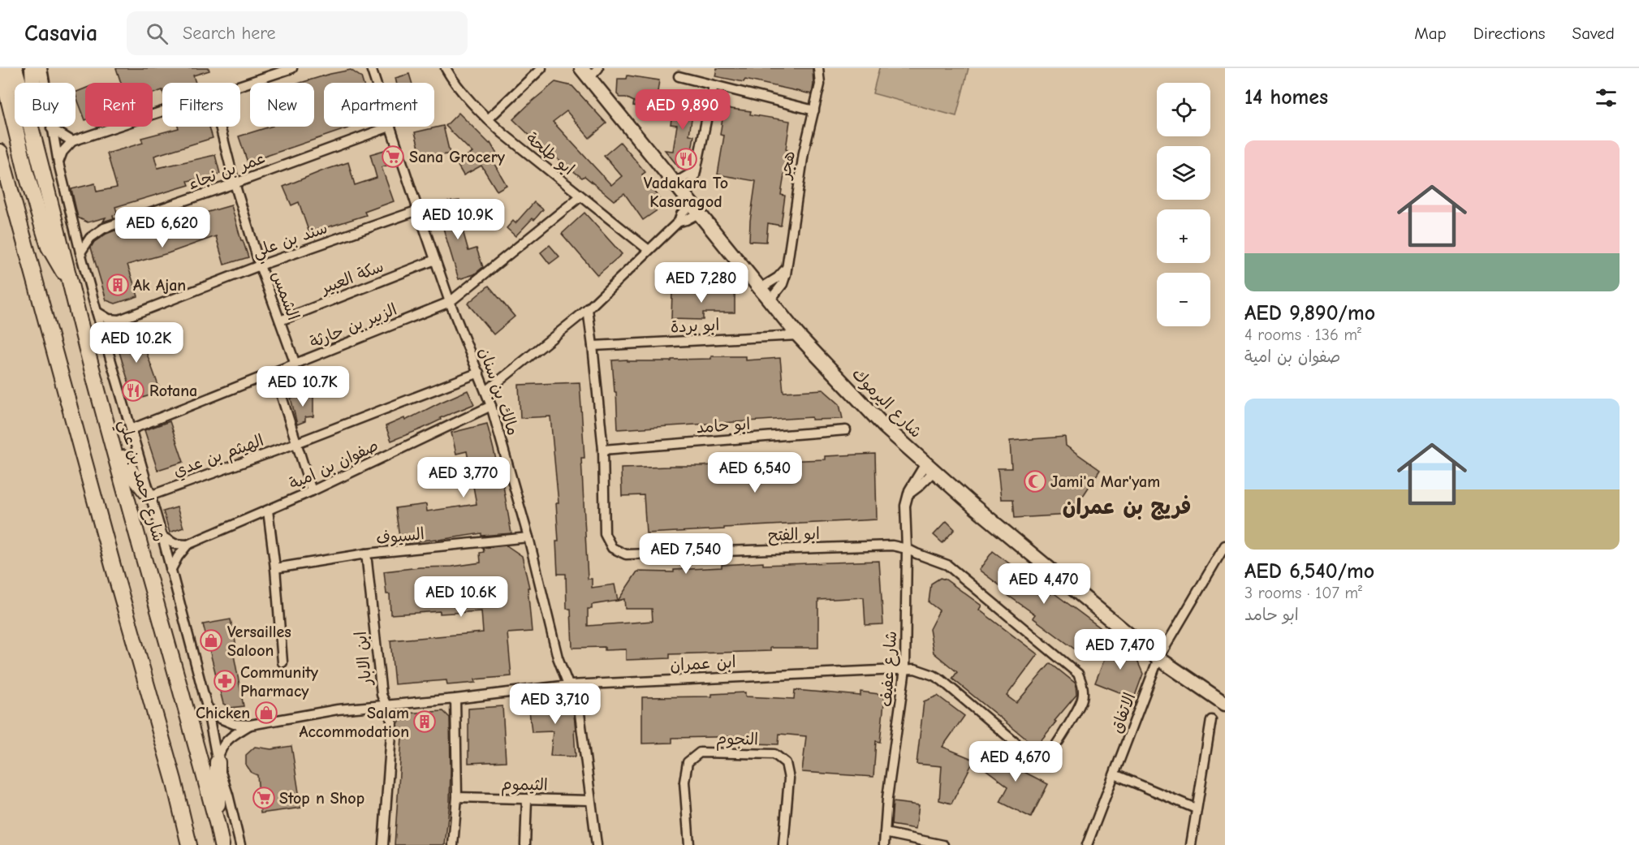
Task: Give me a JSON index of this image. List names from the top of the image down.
{
  "streets": {
    "main road": ["شارع احمد بن علي"],
    "street": [
      "ابو طلحة",
      "هجر",
      "عمر بن نجاء",
      "سند بن علي",
      "سكة العبير",
      "الشمس",
      "الزبير بن حارثة",
      "ابو بردة",
      "مالك بن سنان",
      "شارع اليرموك",
      "ابو حامد",
      "الهيثم بن عدي",
      "صفوان بن امية",
      "ابو الفتح",
      "السيوف",
      "ابن الابار",
      "ابن عمران",
      "شارع عفيف",
      "الاتفاق",
      "النجوم",
      "الثيموم"
    ]
  },
  "crossings": [
    ["ابو طلحة", "الزبير بن حارثة"],
    ["هجر", "شارع اليرموك"],
    ["عمر بن نجاء", "الشمس"],
    ["عمر بن نجاء", "مالك بن سنان"],
    ["عمر بن نجاء", "شارع احمد بن علي"],
    ["سند بن علي", "الشمس"],
    ["سند بن علي", "مالك بن سنان"],
    ["سكة العبير", "الشمس"],
    ["سكة العبير", "مالك بن سنان"],
    ["الشمس", "الزبير بن حارثة"],
    ["الزبير بن حارثة", "مالك بن سنان"],
    ["الزبير بن حارثة", "شارع احمد بن علي"],
    ["ابو بردة", "شارع اليرموك"],
    ["ابو بردة", "ابو الفتح"],
    ["مالك بن سنان", "الهيثم بن عدي"],
    ["مالك بن سنان", "صفوان بن امية"],
    ["مالك بن سنان", "السيوف"],
    ["مالك بن سنان", "ابن عمران"],
    ["مالك بن سنان", "الثيموم"],
    ["شارع اليرموك", "شارع عفيف"],
    ["شارع اليرموك", "الاتفاق"],
    ["ابو حامد", "ابو الفتح"],
    ["الهيثم بن عدي", "شارع احمد بن علي"],
    ["شارع احمد بن علي", "ابن عمران"],
    ["ابو الفتح", "ابن عمران"],
    ["ابو الفتح", "شارع عفيف"],
    ["السيوف", "ابن الابار"],
    ["ابن الابار", "ابن عمران"],
    ["ابن عمران", "شارع عفيف"]
  ],
  "districts": ["فريج بن عمران"],
  "places": {
    "supermarket": ["Sana Grocery", "Stop n Shop"],
    "restaurant": ["Vadakara To Kasaragod", "Rotana"],
    "building": ["Ak Ajan", "Salam Accommodation"],
    "mosque": ["Jami'a Mar'yam"],
    "shop": ["Versailles Saloon", "Chicken"],
    "pharmacy": ["Community Pharmacy"]
  },
  "page": {
    "header": "Casavia",
    "search": "Search here",
    "nav": ["Map", "Directions", "Saved"],
    "heading": "14 homes",
    "map_buttons": ["+", "−"],
    "chip": [
      "Buy",
      "Rent",
      "Filters",
      "New",
      "Apartment"
    ],
    "price": [
      "AED 9,890",
      "AED 10.9K",
      "AED 6,620",
      "AED 7,280",
      "AED 10.2K",
      "AED 10.7K",
      "AED 6,540",
      "AED 3,770",
      "AED 7,540",
      "AED 4,470",
      "AED 10.6K",
      "AED 7,470",
      "AED 3,710",
      "AED 4,670"
    ],
    "list": [
      {
        "name": "AED 9,890/mo",
        "note": "4 rooms · 136 m² · صفوان بن امية"
      },
      {
        "name": "AED 6,540/mo",
        "note": "3 rooms · 107 m² · ابو حامد"
      }
    ]
  }
}
